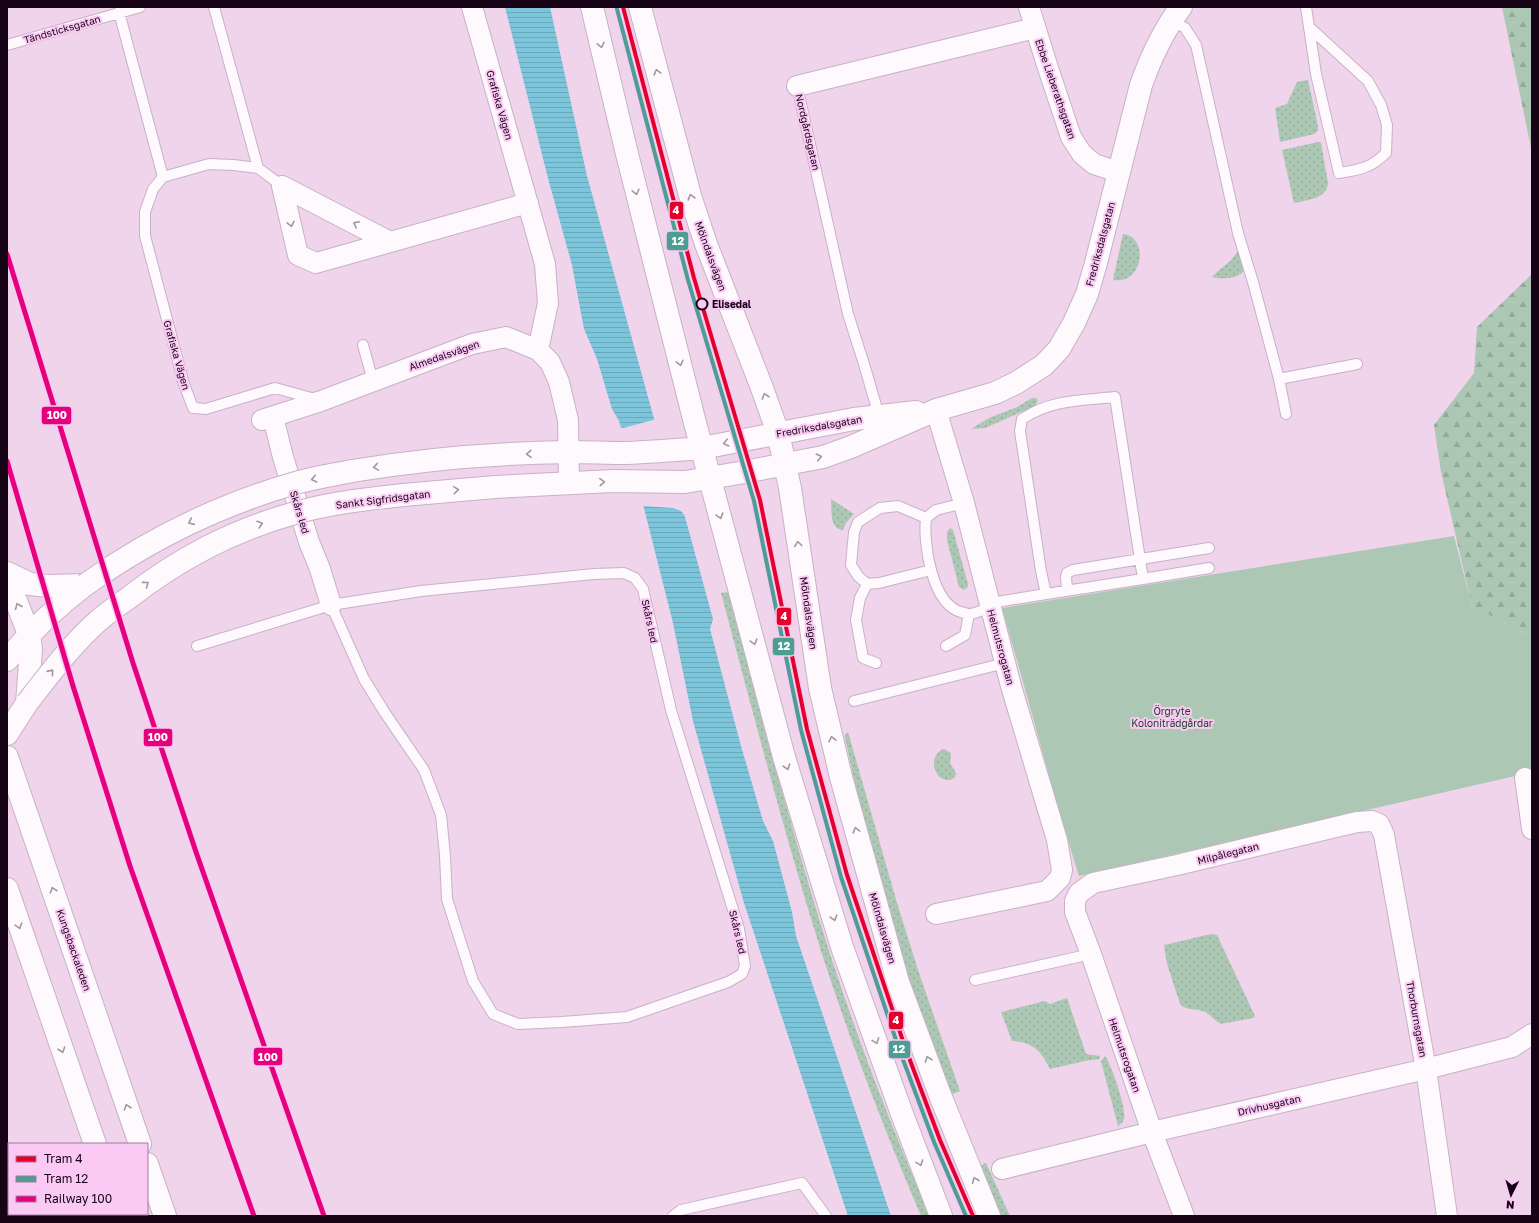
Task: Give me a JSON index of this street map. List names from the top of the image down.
{
  "streets": {
    "main road": [
      "Fredriksdalsgatan",
      "Mölndalsvägen",
      "Sankt Sigfridsgatan",
      "Kungsbackaleden"
    ],
    "street": [
      "Ebbe Lieberathsgatan",
      "Grafiska Vägen",
      "Nordgårdsgatan",
      "Almedalsvägen",
      "Skårs led",
      "Helmutsrogatan",
      "Milpålegatan",
      "Thorburnsgatan",
      "Drivhusgatan"
    ],
    "lane": ["Tändsticksgatan"]
  },
  "crossings": [
    ["Ebbe Lieberathsgatan", "Nordgårdsgatan"],
    ["Ebbe Lieberathsgatan", "Fredriksdalsgatan"],
    ["Grafiska Vägen", "Almedalsvägen"],
    ["Nordgårdsgatan", "Fredriksdalsgatan"],
    ["Fredriksdalsgatan", "Mölndalsvägen"],
    ["Fredriksdalsgatan", "Sankt Sigfridsgatan"],
    ["Fredriksdalsgatan", "Helmutsrogatan"],
    ["Almedalsvägen", "Sankt Sigfridsgatan"],
    ["Almedalsvägen", "Skårs led"],
    ["Helmutsrogatan", "Milpålegatan"],
    ["Helmutsrogatan", "Drivhusgatan"],
    ["Milpålegatan", "Thorburnsgatan"],
    ["Thorburnsgatan", "Drivhusgatan"]
  ],
  "parks": ["Örgryte Koloniträdgårdar"],
  "places": ["Elisedal"],
  "lines": ["tram line 4", "tram line 12", "rail line 100"],
  "legend": ["Tram 4", "Tram 12", "Railway 100"],
  "north": "bottom"
}
